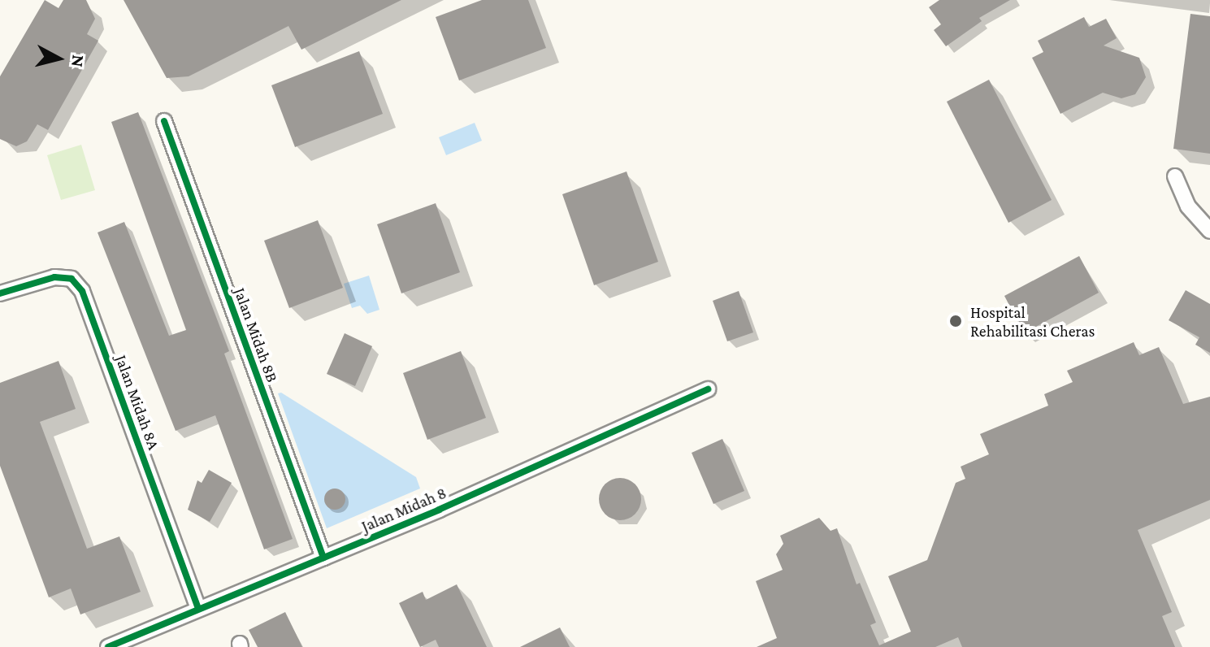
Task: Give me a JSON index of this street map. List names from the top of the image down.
{
  "streets": {
    "street": ["Jalan Midah 8B", "Jalan Midah 8A", "Jalan Midah 8"]
  },
  "crossings": [
    ["Jalan Midah 8B", "Jalan Midah 8"],
    ["Jalan Midah 8A", "Jalan Midah 8"]
  ],
  "places": ["Hospital Rehabilitasi Cheras"],
  "north": "right"
}
